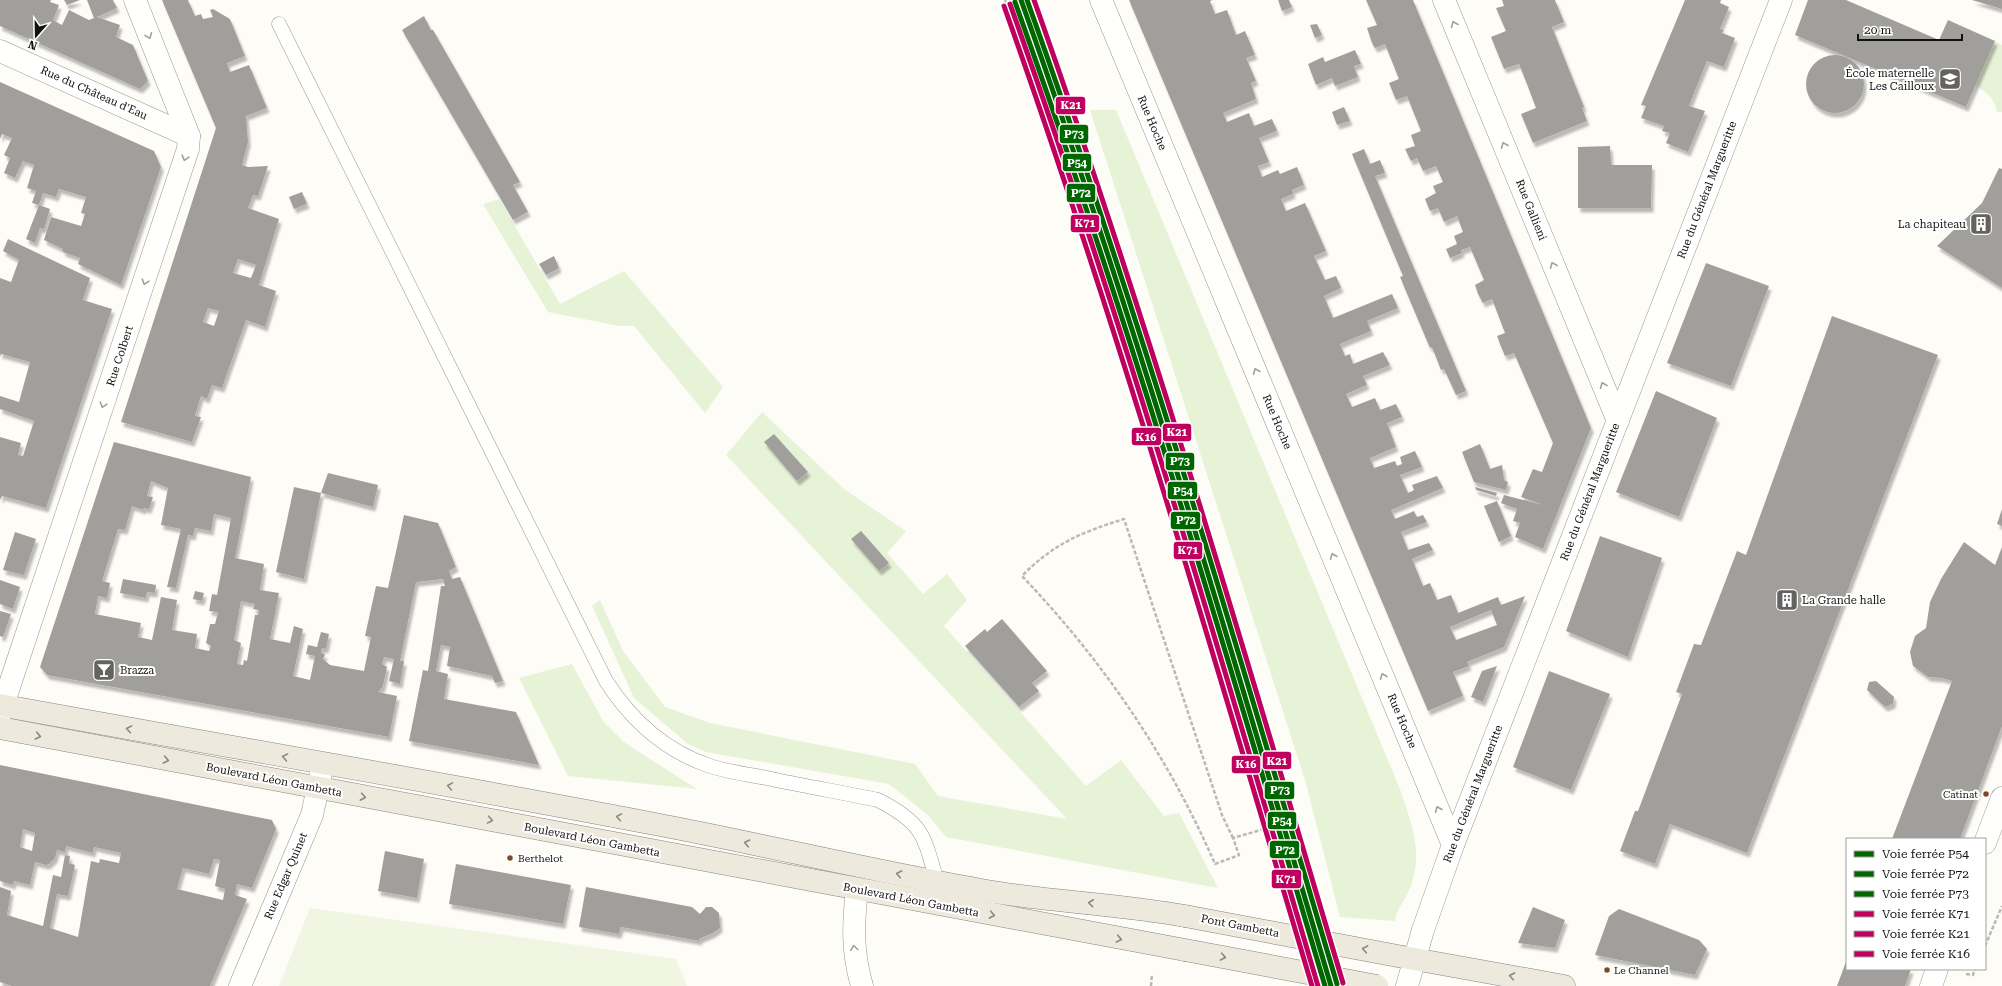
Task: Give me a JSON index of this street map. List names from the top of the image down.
{
  "streets": {
    "main road": ["Boulevard Léon Gambetta", "Pont Gambetta"],
    "street": [
      "Rue du Château d'Eau",
      "Rue Hoche",
      "Rue du Général Margueritte",
      "Rue Gallieni",
      "Rue Colbert",
      "Rue Edgar Quinet"
    ]
  },
  "crossings": [
    ["Rue du Château d'Eau", "Rue Colbert"],
    ["Rue Hoche", "Rue du Général Margueritte"],
    ["Rue du Général Margueritte", "Rue Gallieni"],
    ["Rue du Général Margueritte", "Pont Gambetta"],
    ["Rue Colbert", "Boulevard Léon Gambetta"],
    ["Boulevard Léon Gambetta", "Rue Edgar Quinet"],
    ["Boulevard Léon Gambetta", "Pont Gambetta"]
  ],
  "one_way": [
    "Rue Hoche",
    "Rue Gallieni",
    "Rue Colbert",
    "Pont Gambetta"
  ],
  "places": {
    "school or university": ["École maternelle Les Cailloux"],
    "building": ["La chapiteau", "La Grande halle"],
    "bar": ["Brazza"],
    "other": ["Catinat", "Berthelot", "Le Channel"]
  },
  "lines": [
    "rail line P54",
    "rail line P73",
    "rail line K21",
    "rail line P72",
    "rail line K71",
    "rail line K16"
  ],
  "legend": [
    "Voie ferrée P54",
    "Voie ferrée P72",
    "Voie ferrée P73",
    "Voie ferrée K71",
    "Voie ferrée K21",
    "Voie ferrée K16"
  ],
  "scale_bar": "20 m",
  "north": "bottom"
}
